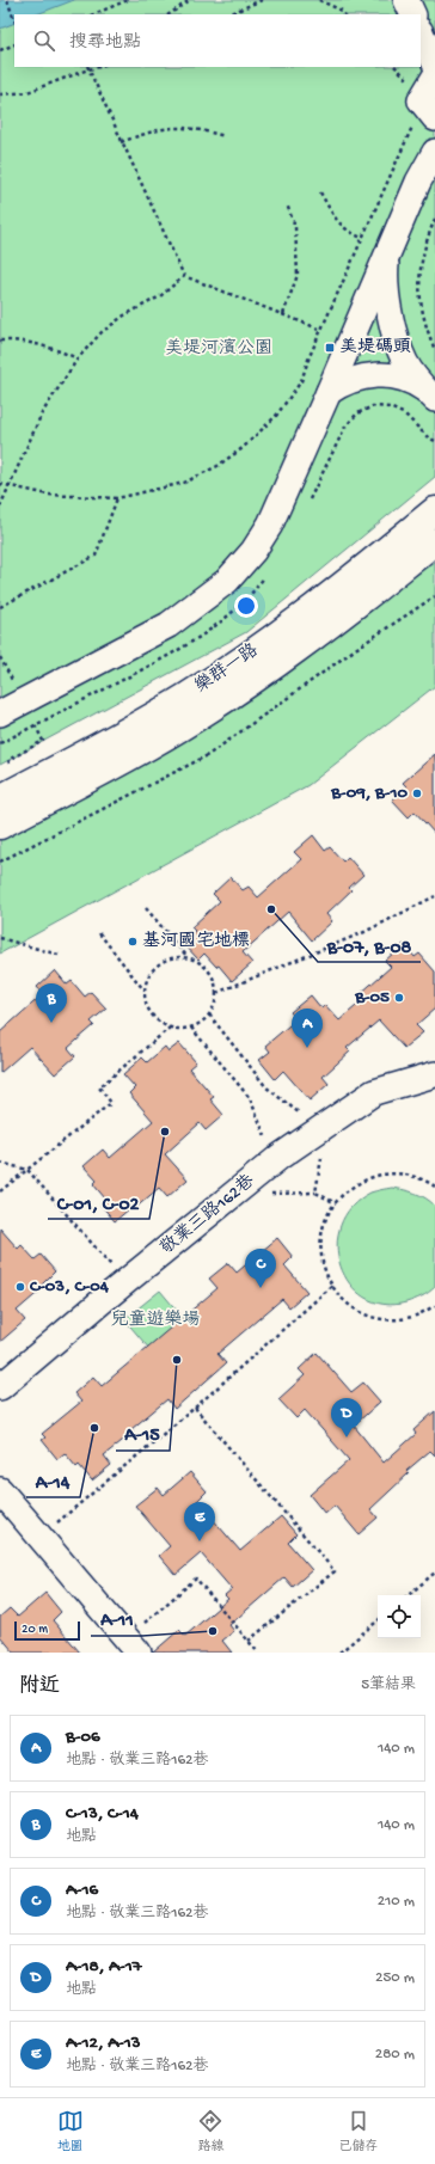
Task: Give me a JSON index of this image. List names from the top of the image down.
{
  "streets": {
    "main road": ["樂群一路"],
    "street": ["敬業三路162巷"]
  },
  "parks": ["美堤河濱公園", "兒童遊樂場"],
  "places": {
    "transit": ["美堤碼頭"],
    "other": [
      "B-09, B-10",
      "B-07, B-08",
      "基河國宅地標",
      "B-05",
      "C-01, C-02",
      "C-03, C-04",
      "A-15",
      "A-14",
      "A-11"
    ]
  },
  "scale_bar": "20 m",
  "page": {
    "search": "搜尋地點",
    "pins": [
      "B",
      "A",
      "C",
      "D",
      "E"
    ],
    "scale": "20 m",
    "heading": ["附近", "5筆結果"],
    "list": [
      {
        "mark": "A",
        "name": "B-06",
        "note": "地點 · 敬業三路162巷",
        "value": "140 m"
      },
      {
        "mark": "B",
        "name": "C-13, C-14",
        "note": "地點",
        "value": "140 m"
      },
      {
        "mark": "C",
        "name": "A-16",
        "note": "地點 · 敬業三路162巷",
        "value": "210 m"
      },
      {
        "mark": "D",
        "name": "A-18, A-17",
        "note": "地點",
        "value": "250 m"
      },
      {
        "mark": "E",
        "name": "A-12, A-13",
        "note": "地點 · 敬業三路162巷",
        "value": "280 m"
      }
    ],
    "nav": ["地圖", "路線", "已儲存"]
  }
}
